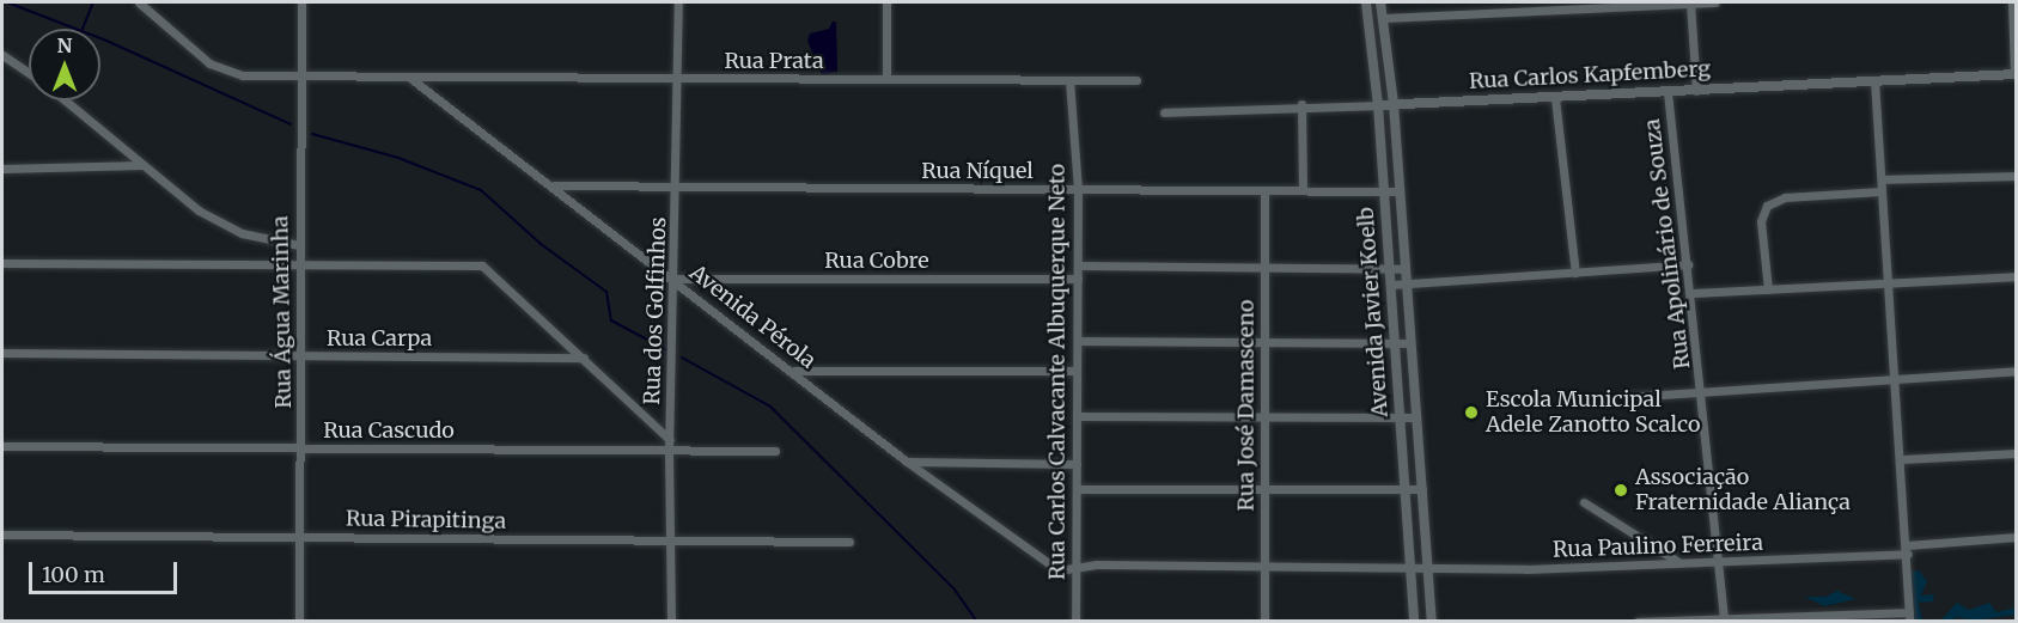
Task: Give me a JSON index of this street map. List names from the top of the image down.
{
  "streets": {
    "street": [
      "Rua Prata",
      "Rua Carlos Kapfemberg",
      "Rua Níquel",
      "Rua Apolinário de Souza",
      "Rua Cobre",
      "Rua dos Golfinhos",
      "Rua Água Marinha",
      "Avenida Javier Koelb",
      "Avenida Pérola",
      "Rua Carpa",
      "Rua Carlos Calvacante Albuquerque Neto",
      "Rua José Damasceno",
      "Rua Cascudo",
      "Rua Pirapitinga",
      "Rua Paulino Ferreira"
    ]
  },
  "crossings": [
    ["Rua Prata", "Rua dos Golfinhos"],
    ["Rua Prata", "Rua Água Marinha"],
    ["Rua Prata", "Avenida Pérola"],
    ["Rua Prata", "Rua Carlos Calvacante Albuquerque Neto"],
    ["Rua Carlos Kapfemberg", "Rua Apolinário de Souza"],
    ["Rua Carlos Kapfemberg", "Avenida Javier Koelb"],
    ["Rua Níquel", "Rua dos Golfinhos"],
    ["Rua Níquel", "Avenida Javier Koelb"],
    ["Rua Níquel", "Avenida Pérola"],
    ["Rua Níquel", "Rua Carlos Calvacante Albuquerque Neto"],
    ["Rua Níquel", "Rua José Damasceno"],
    ["Rua Apolinário de Souza", "Rua Paulino Ferreira"],
    ["Rua Cobre", "Rua dos Golfinhos"],
    ["Rua Cobre", "Avenida Pérola"],
    ["Rua Cobre", "Rua Carlos Calvacante Albuquerque Neto"],
    ["Rua dos Golfinhos", "Avenida Pérola"],
    ["Rua dos Golfinhos", "Rua Cascudo"],
    ["Rua dos Golfinhos", "Rua Pirapitinga"],
    ["Rua Água Marinha", "Rua Carpa"],
    ["Rua Água Marinha", "Rua Cascudo"],
    ["Rua Água Marinha", "Rua Pirapitinga"],
    ["Avenida Javier Koelb", "Rua Paulino Ferreira"],
    ["Avenida Pérola", "Rua Carlos Calvacante Albuquerque Neto"],
    ["Avenida Pérola", "Rua Paulino Ferreira"],
    ["Rua Carlos Calvacante Albuquerque Neto", "Rua Paulino Ferreira"],
    ["Rua José Damasceno", "Rua Paulino Ferreira"]
  ],
  "places": ["Escola Municipal Adele Zanotto Scalco", "Associação Fraternidade Aliança"],
  "scale_bar": "100 m",
  "north": "top"
}
